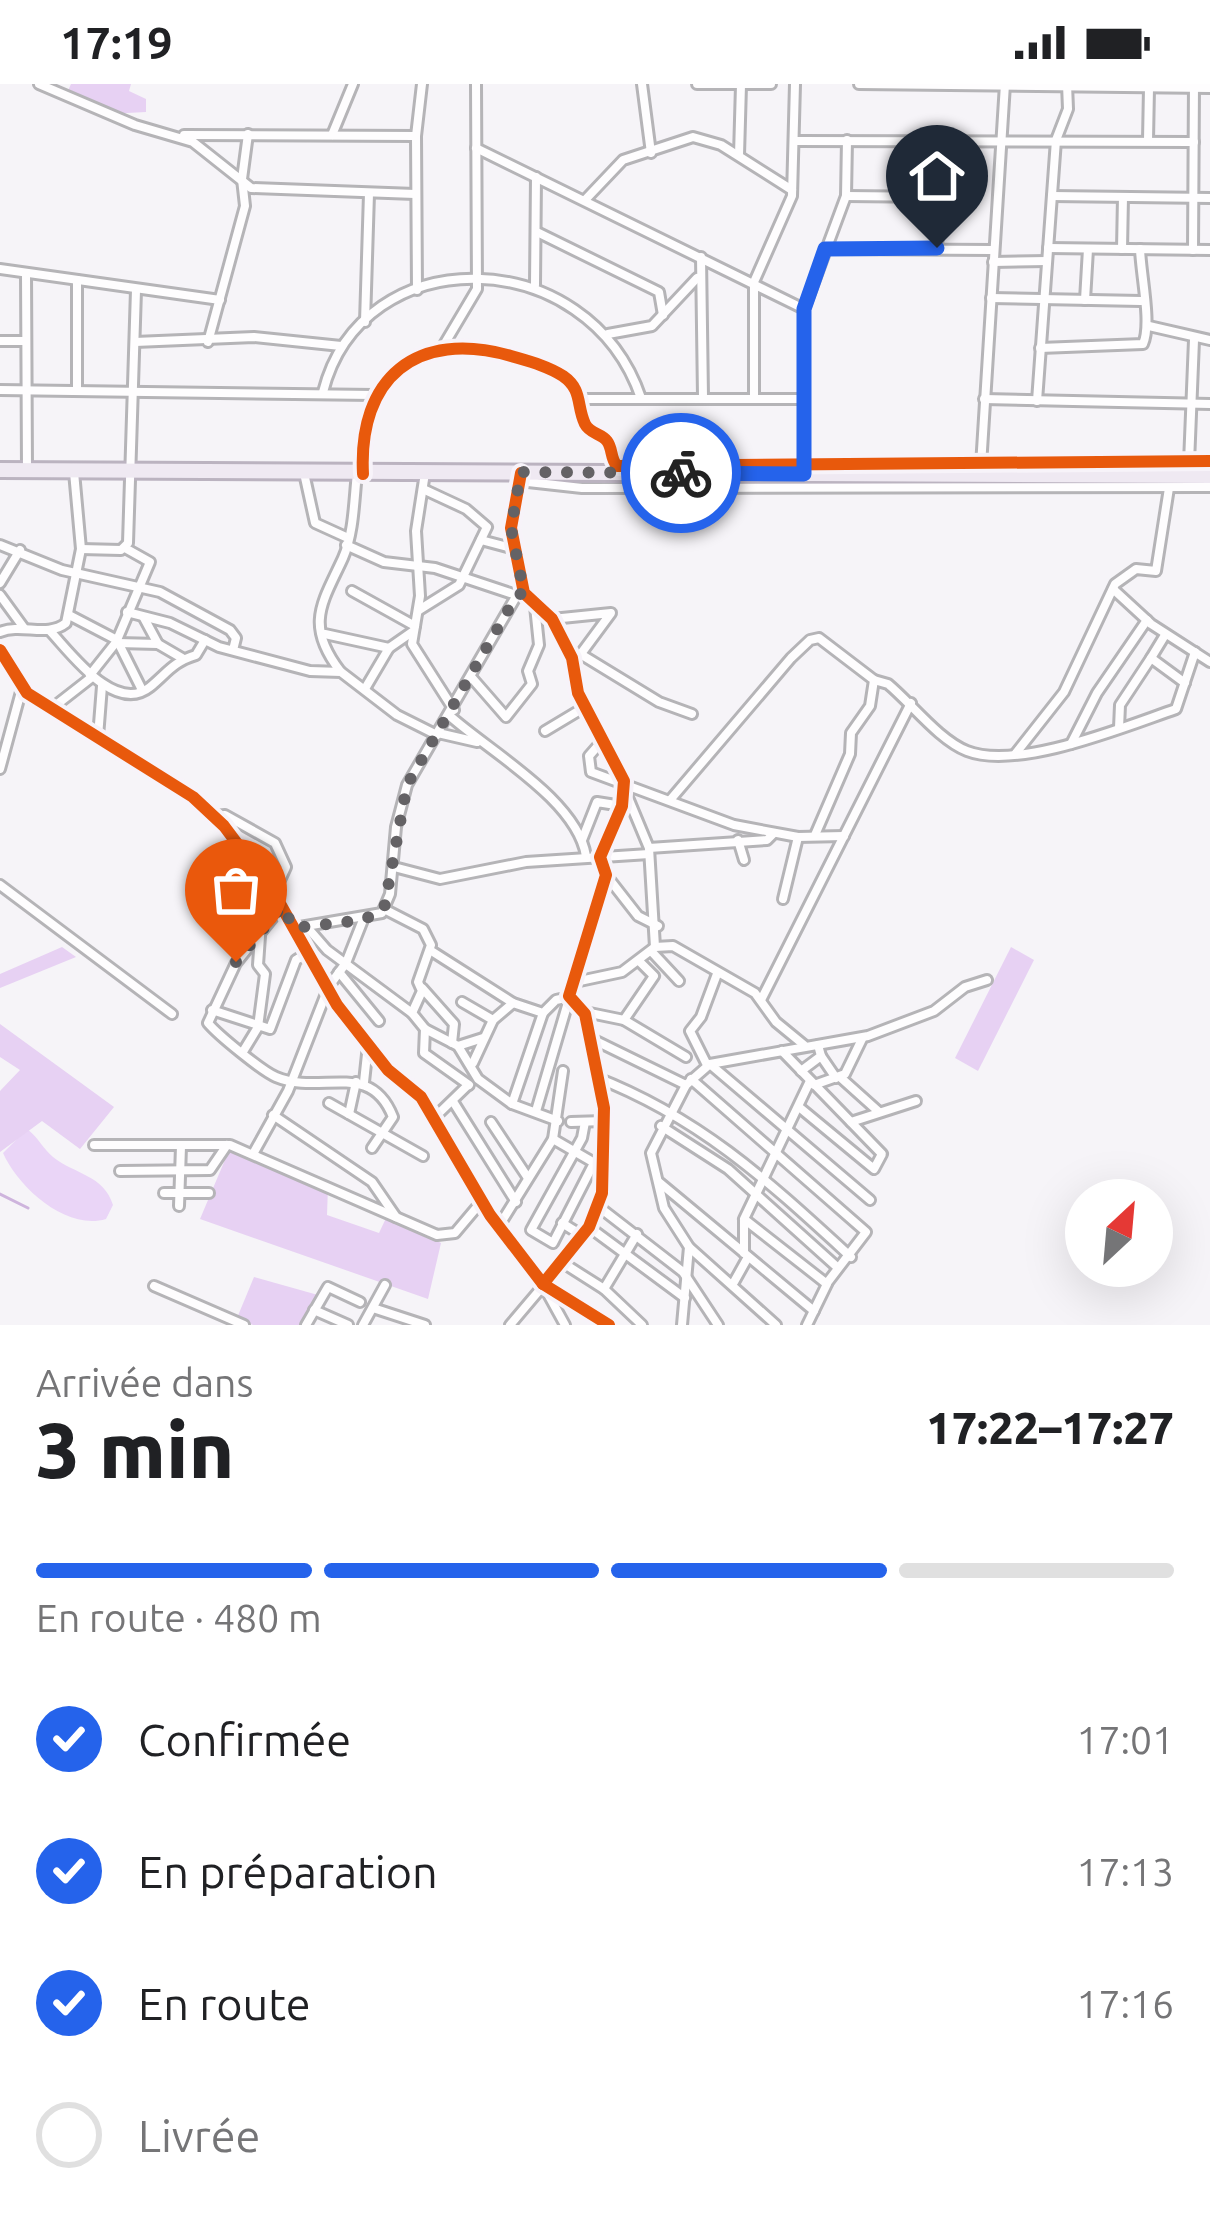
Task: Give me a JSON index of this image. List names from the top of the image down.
{
  "north": "top right",
  "page": {
    "status": "17:19",
    "heading": ["3 min", "Arrivée dans", "17:22–17:27"],
    "bar": "En route · 480 m",
    "list": [
      ["Confirmée", "17:01"],
      ["En préparation", "17:13"],
      ["En route", "17:16"],
      "Livrée"
    ]
  }
}
